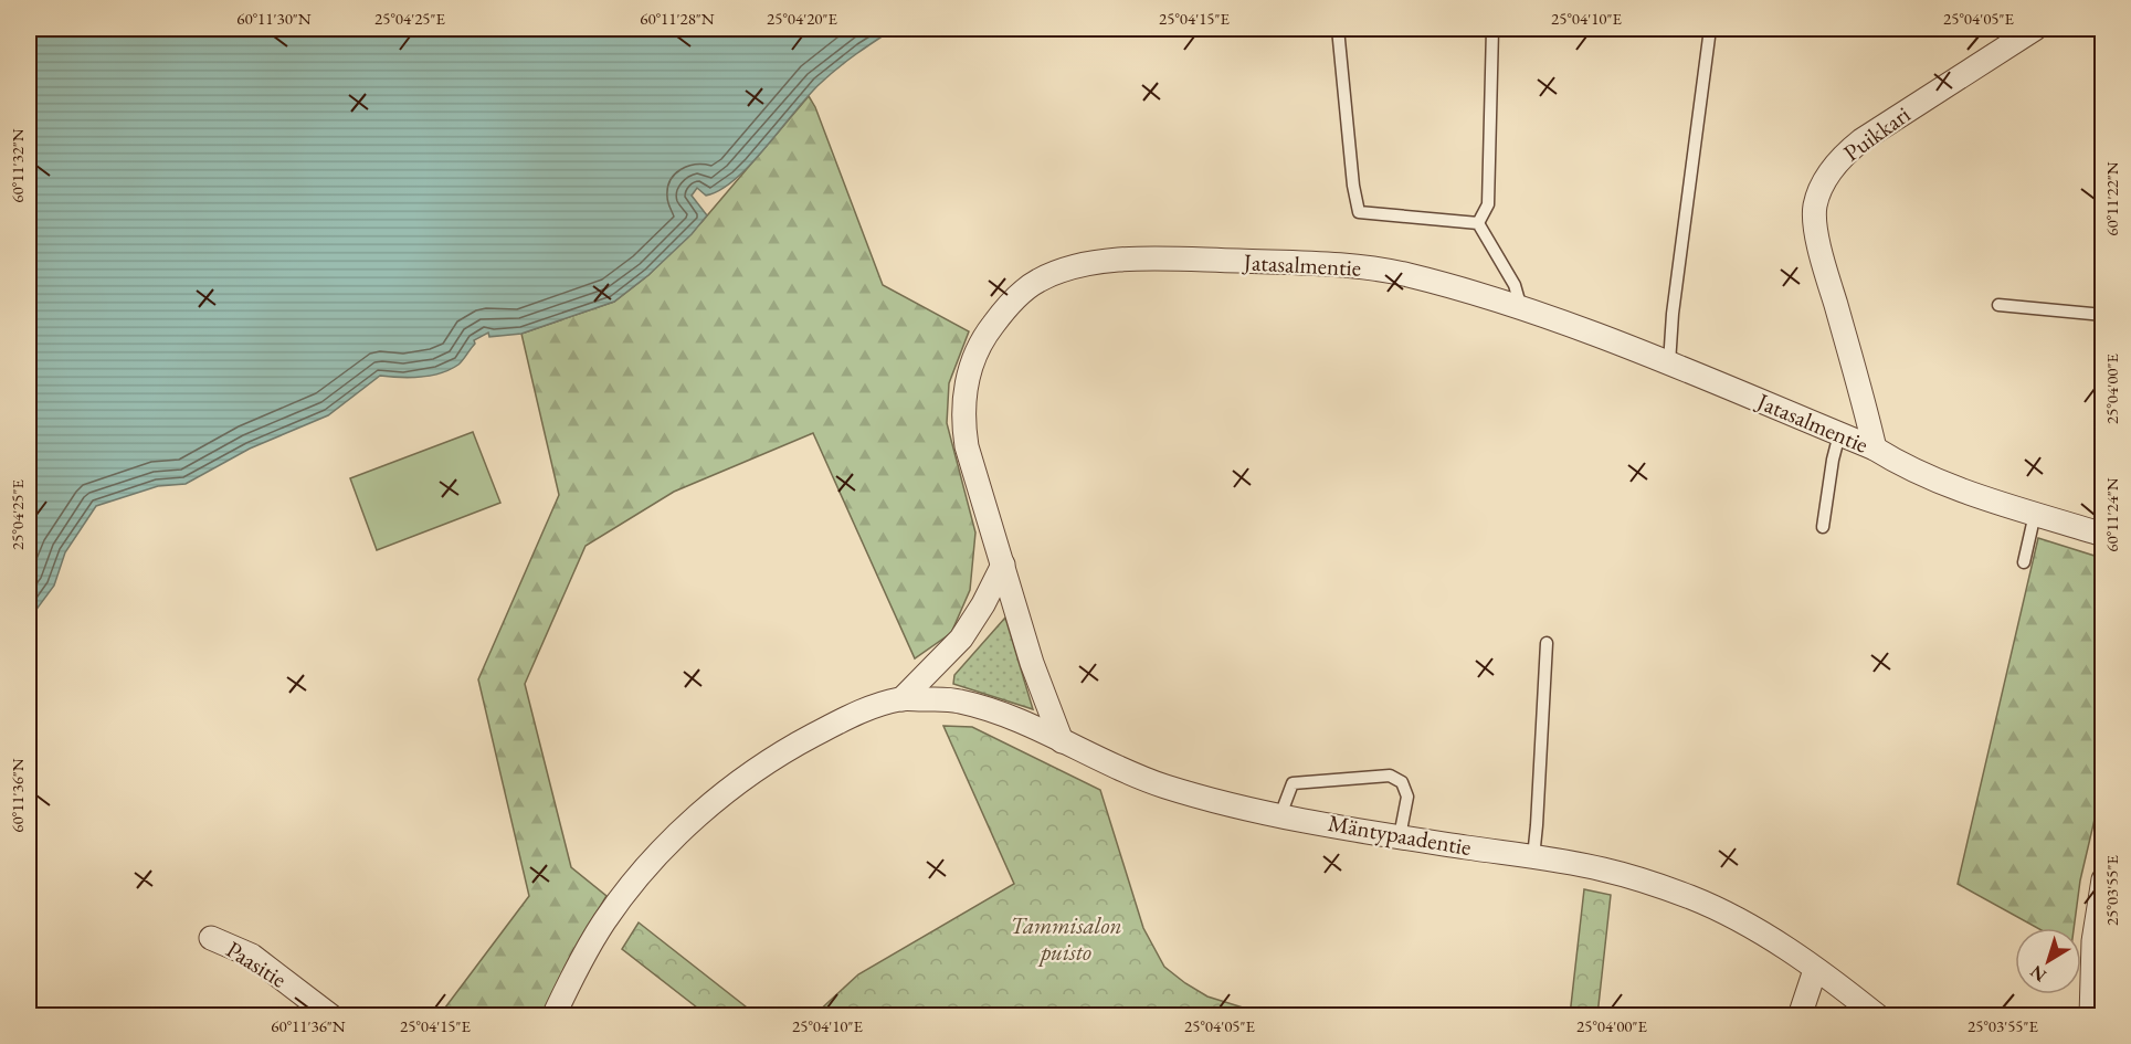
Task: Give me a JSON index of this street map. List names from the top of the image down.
{
  "streets": {
    "street": [
      "Puikkari",
      "Jatasalmentie",
      "Mäntypaadentie",
      "Paasitie"
    ]
  },
  "crossings": [
    ["Puikkari", "Jatasalmentie"],
    ["Jatasalmentie", "Mäntypaadentie"]
  ],
  "parks": ["Tammisalon puisto"],
  "north": "bottom left",
  "coordinates": [
    "60°11'30\"N",
    "25°04'25\"E",
    "60°11'28\"N",
    "25°04'20\"E",
    "25°04'15\"E",
    "25°04'10\"E",
    "25°04'05\"E",
    "60°11'32\"N",
    "60°11'22\"N",
    "25°04'00\"E",
    "60°11'24\"N",
    "60°11'36\"N",
    "25°03'55\"E"
  ]
}
